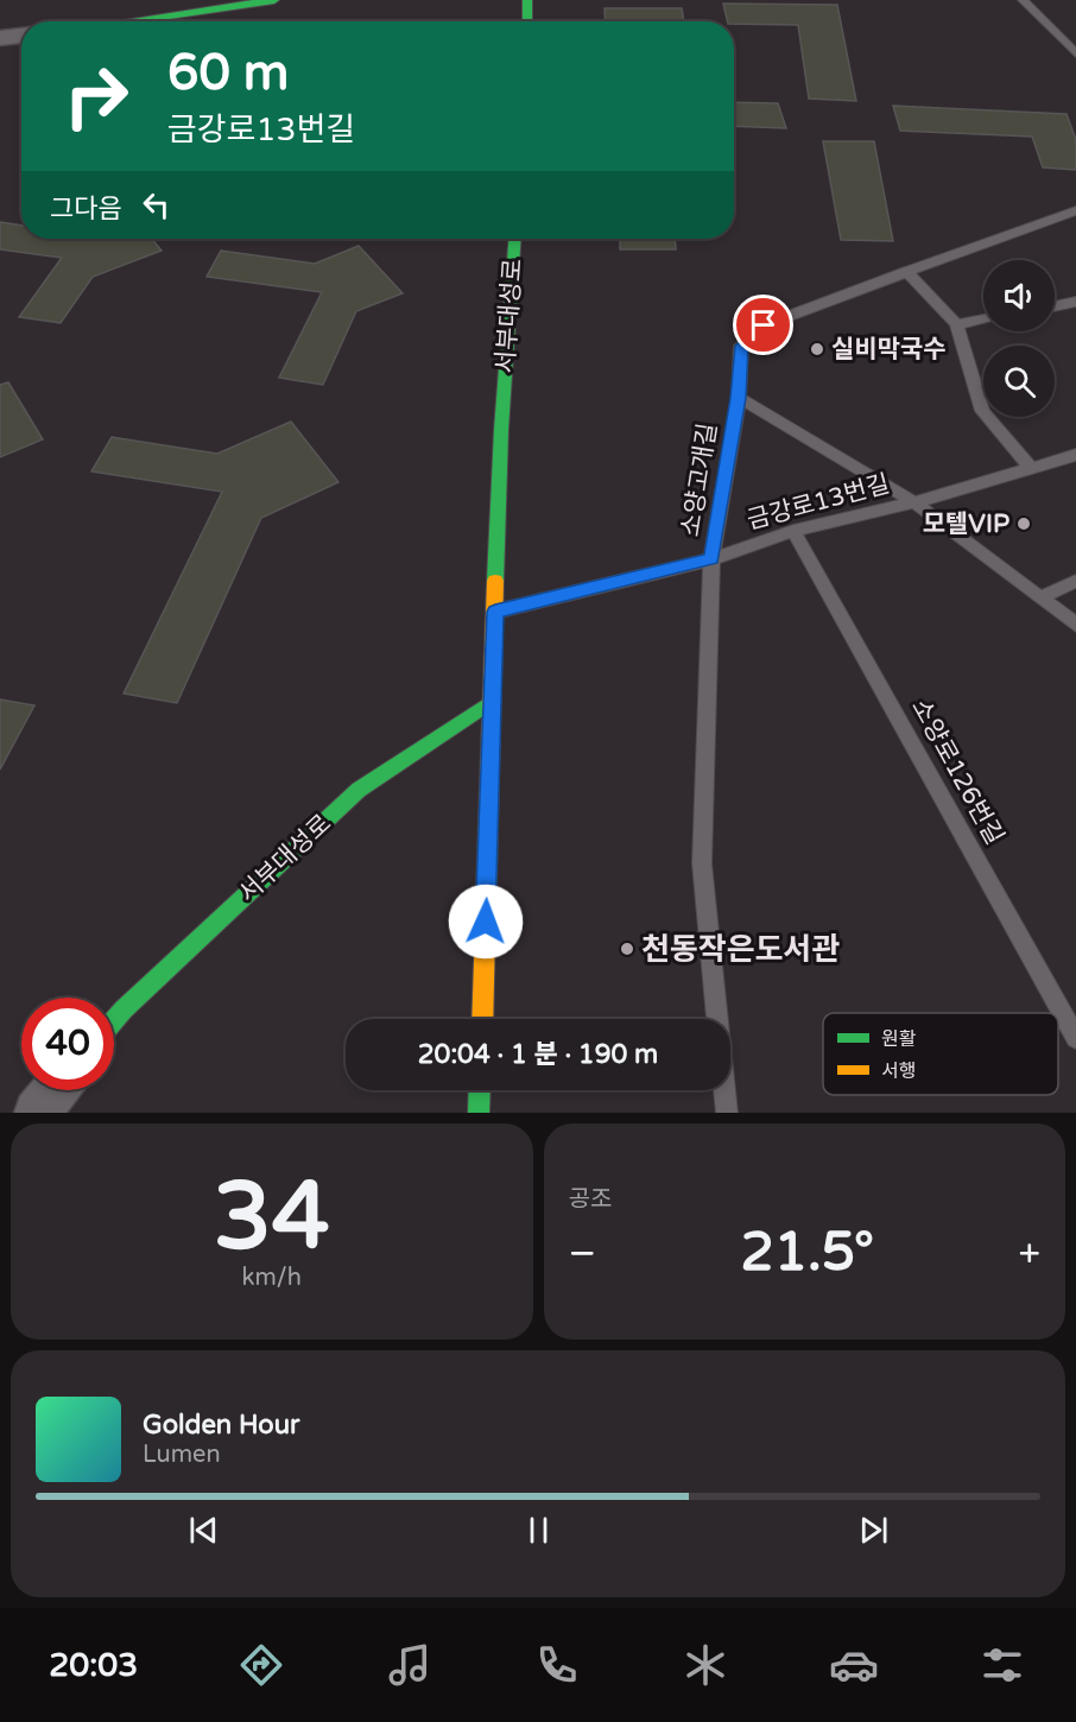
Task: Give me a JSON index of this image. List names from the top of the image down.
{
  "streets": {
    "street": ["서부대성로"],
    "lane": ["소양고개길", "금강로13번길", "소양로126번길"]
  },
  "crossings": [
    ["서부대성로", "금강로13번길"],
    ["소양고개길", "금강로13번길"],
    ["금강로13번길", "소양로126번길"]
  ],
  "places": ["실비막국수", "모텔VIP", "천동작은도서관"],
  "legend": ["원활", "서행"],
  "page": {
    "turn": ["60 m", "금강로13번길"],
    "then": "그다음",
    "limit": "40",
    "trip": "20:04 · 1 분 · 190 m",
    "tile": [
      ["34", "km/h"],
      "공조"
    ],
    "heat": ["−", "21.5°", "+"],
    "song": ["Golden Hour", "Lumen"],
    "tabs": "20:03"
  }
}
